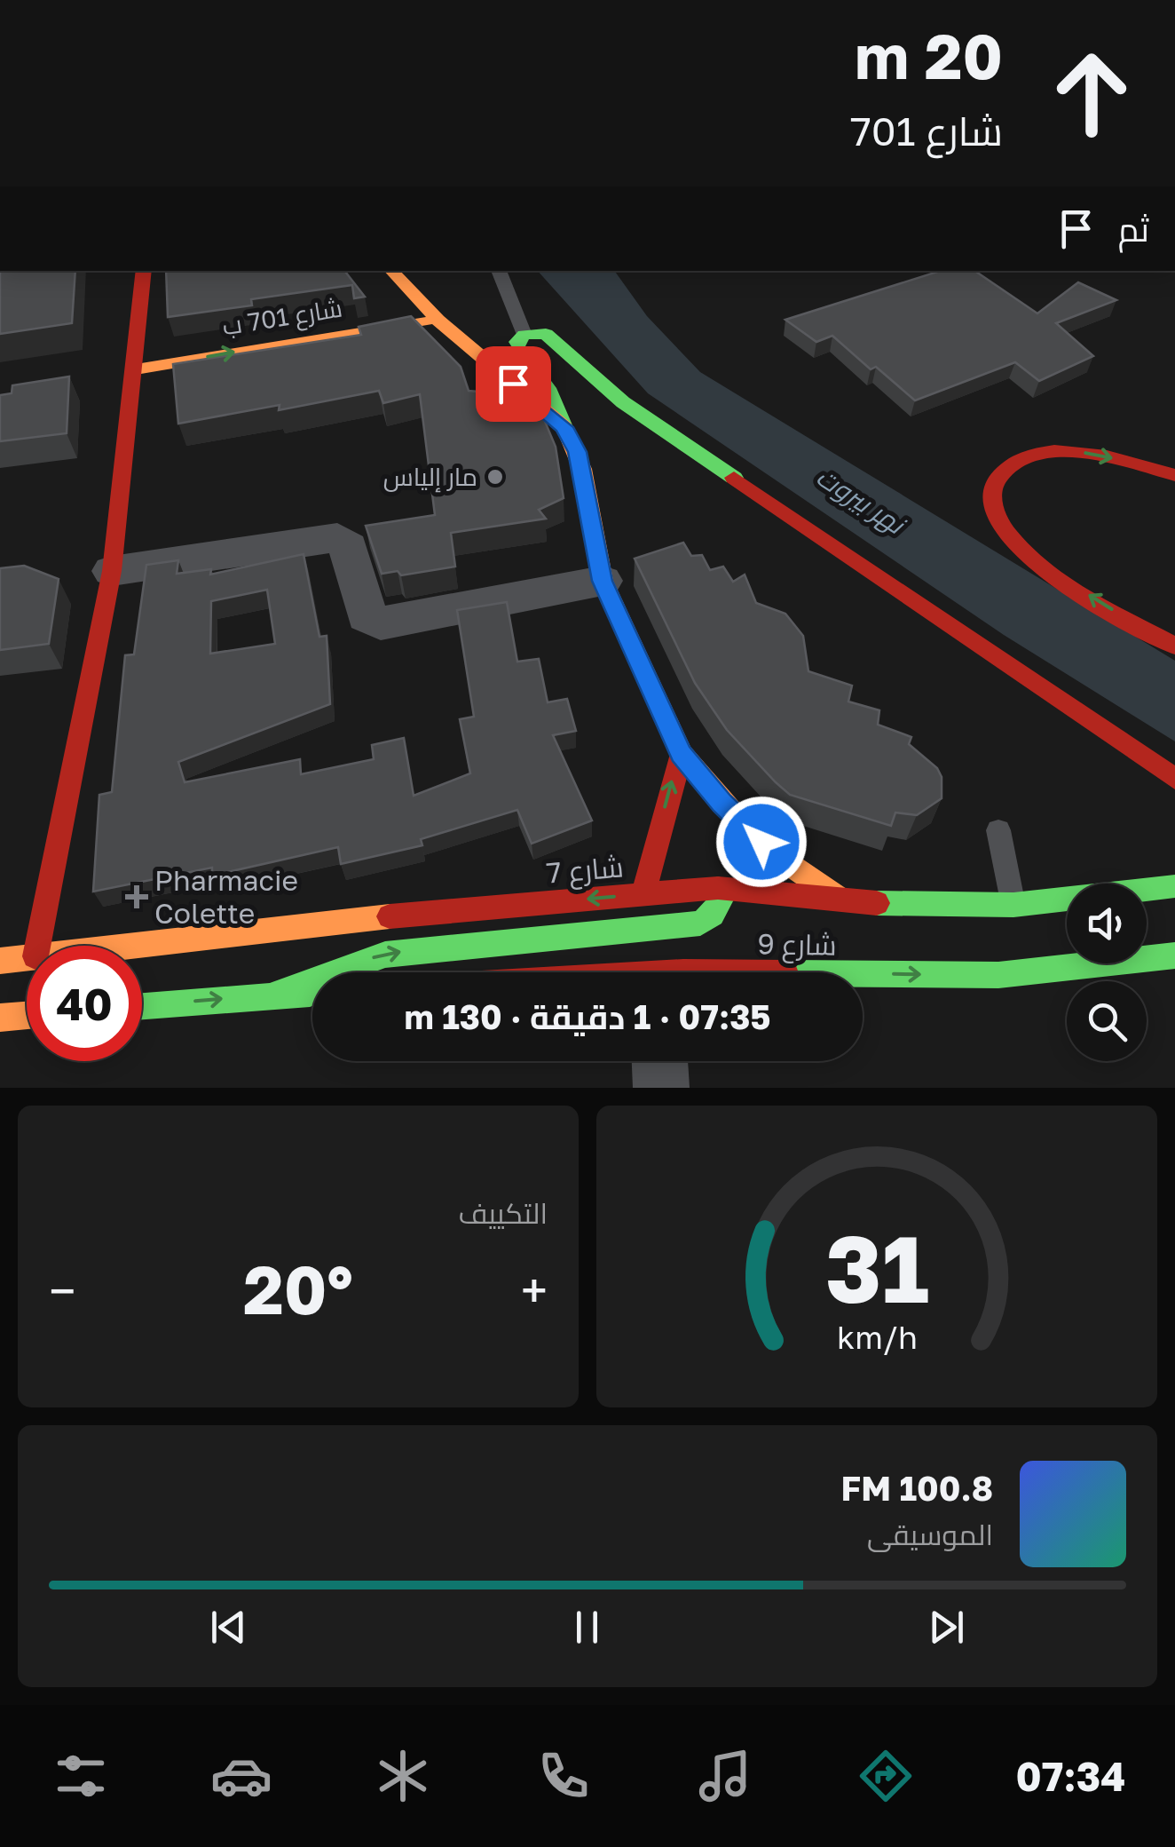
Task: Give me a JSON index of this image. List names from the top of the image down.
{
  "streets": {
    "street": ["شارع 701 ب", "شارع 7", "شارع 9"]
  },
  "one_way": ["شارع 701 ب", "شارع 9"],
  "water": ["نهر بيروت"],
  "places": {
    "other": ["مار إلياس"],
    "health": ["Pharmacie Colette"]
  },
  "page": {
    "turn": ["20 m", "شارع 701"],
    "then": "ثم",
    "limit": "40",
    "trip": "07:35 · 1 دقيقة · 130 m",
    "tile": "التكييف",
    "heat": ["−", "20°", "+"],
    "song": ["100.8 FM", "الموسيقى"],
    "tabs": "07:34",
    "gauge": ["31", "km/h"]
  }
}
